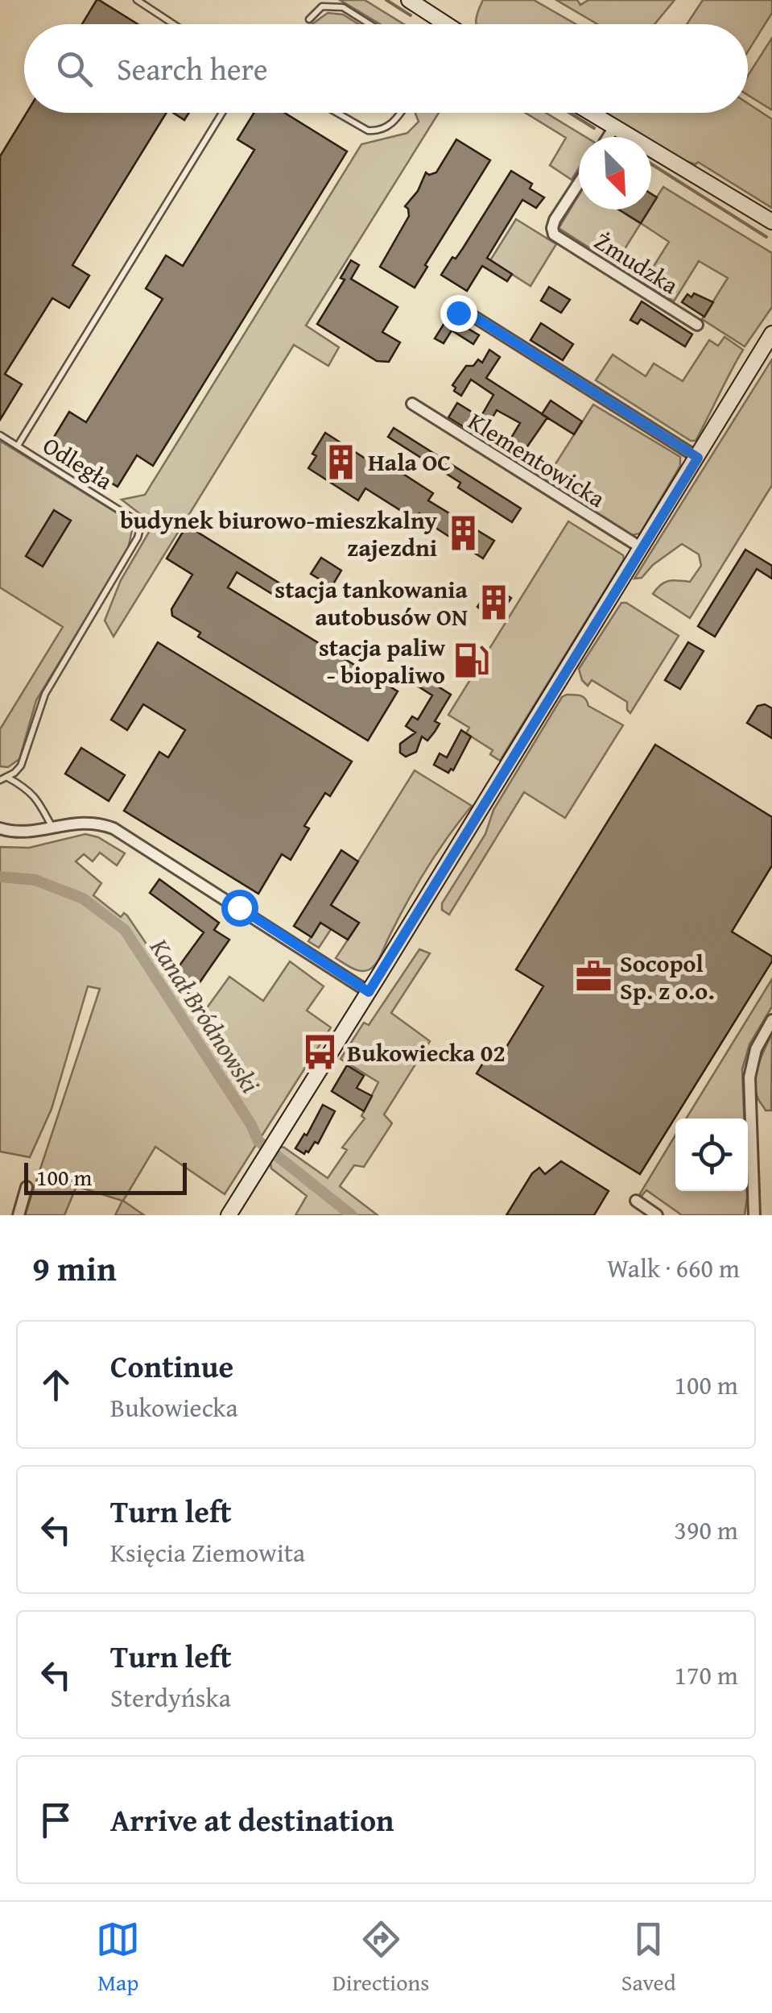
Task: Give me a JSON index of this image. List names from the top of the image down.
{
  "streets": {
    "street": ["Żmudzka", "Klementowicka"],
    "lane": ["Odległa"]
  },
  "water": ["Kanał Bródnowski"],
  "places": {
    "building": ["Hala OC", "budynek biurowo-mieszkalny zajezdni", "stacja tankowania autobusów ON"],
    "fuel station": ["stacja paliw - biopaliwo"],
    "office": ["Socopol Sp. z o.o."],
    "bus stop": ["Bukowiecka 02"]
  },
  "scale_bar": "100 m",
  "north": "bottom right",
  "page": {
    "search": "Search here",
    "scale": "100 m",
    "heading": ["9 min", "Walk · 660 m"],
    "list": [
      ["Continue", "Bukowiecka", "100 m"],
      ["Turn left", "Księcia Ziemowita", "390 m"],
      ["Turn left", "Sterdyńska", "170 m"],
      "Arrive at destination"
    ],
    "nav": ["Map", "Directions", "Saved"]
  }
}
